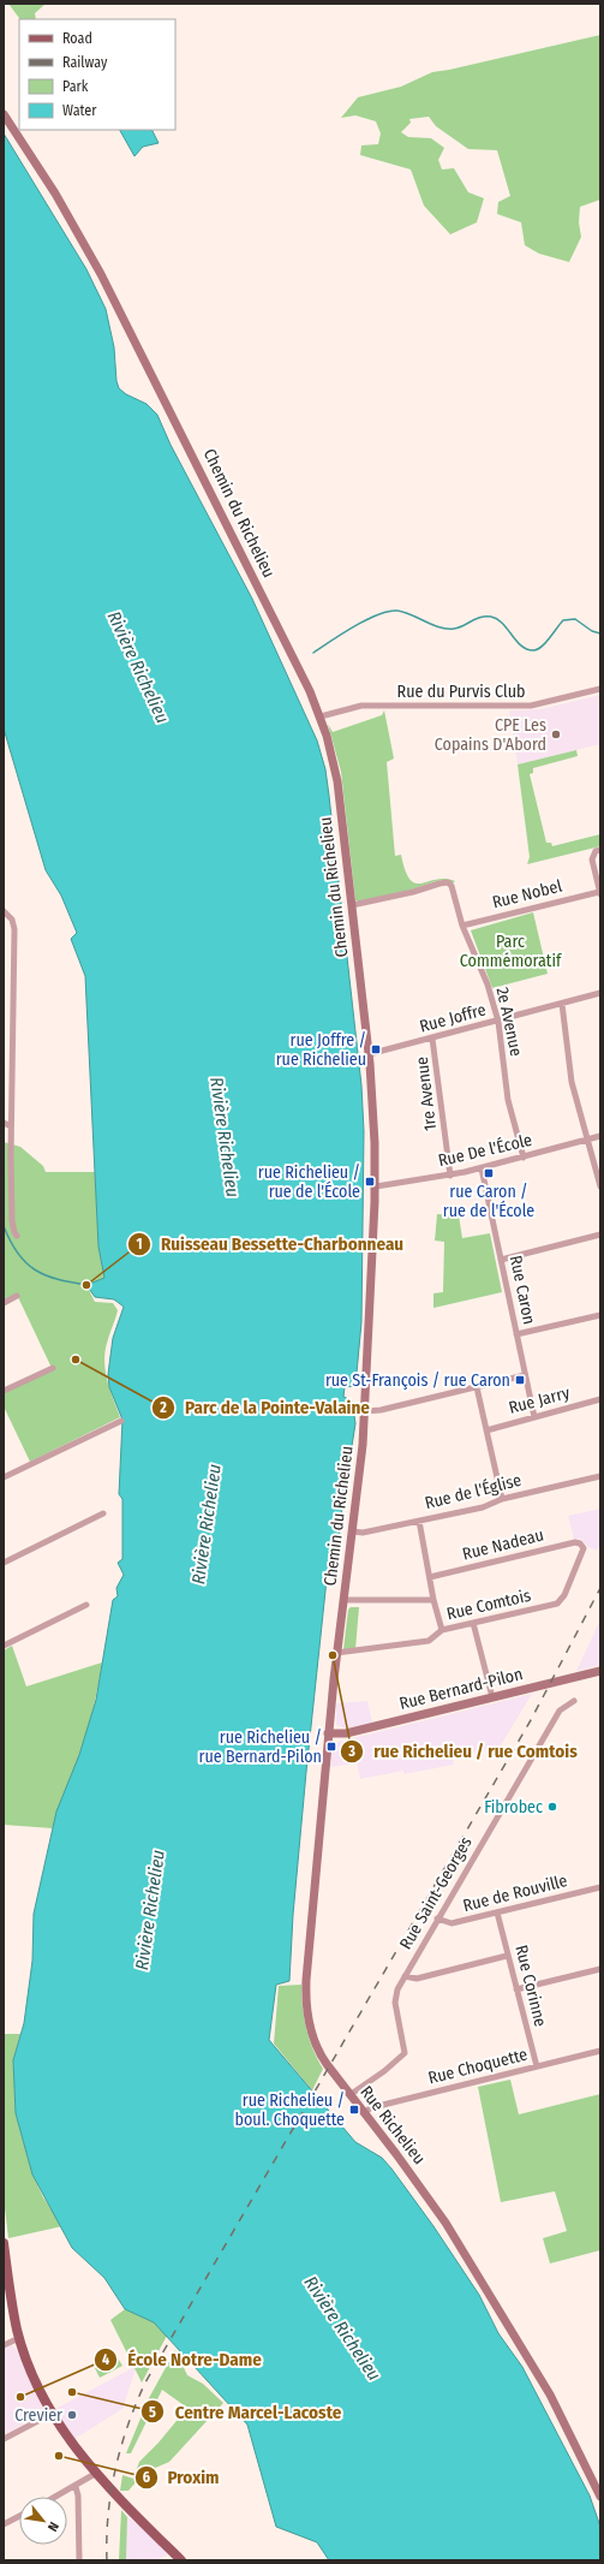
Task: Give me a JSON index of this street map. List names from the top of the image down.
{
  "streets": {
    "main road": ["Chemin du Richelieu", "Rue Bernard-Pilon", "Rue Richelieu"],
    "street": [
      "Rue du Purvis Club",
      "Rue Nobel",
      "Rue Joffre",
      "2e Avenue",
      "1re Avenue",
      "Rue De l'École",
      "Rue Caron",
      "Rue Jarry",
      "Rue de l'Église",
      "Rue Nadeau",
      "Rue Comtois",
      "Rue Saint-Georges",
      "Rue de Rouville",
      "Rue Corinne",
      "Rue Choquette"
    ]
  },
  "crossings": [
    ["Chemin du Richelieu", "Rue du Purvis Club"],
    ["Chemin du Richelieu", "Rue Joffre"],
    ["Chemin du Richelieu", "2e Avenue"],
    ["Chemin du Richelieu", "Rue De l'École"],
    ["Chemin du Richelieu", "Rue de l'Église"],
    ["Chemin du Richelieu", "Rue Comtois"],
    ["Chemin du Richelieu", "Rue Bernard-Pilon"],
    ["Chemin du Richelieu", "Rue Richelieu"],
    ["Rue Nobel", "2e Avenue"],
    ["Rue Joffre", "2e Avenue"],
    ["Rue Joffre", "1re Avenue"],
    ["2e Avenue", "Rue De l'École"],
    ["1re Avenue", "Rue De l'École"],
    ["Rue De l'École", "Rue Caron"],
    ["Rue Caron", "Rue Jarry"],
    ["Rue Nadeau", "Rue Comtois"],
    ["Rue Bernard-Pilon", "Rue Richelieu"],
    ["Rue Saint-Georges", "Rue de Rouville"],
    ["Rue Saint-Georges", "Rue Richelieu"],
    ["Rue de Rouville", "Rue Corinne"],
    ["Rue Corinne", "Rue Choquette"],
    ["Rue Choquette", "Rue Richelieu"]
  ],
  "water": ["Rivière Richelieu"],
  "parks": ["Parc Commémoratif"],
  "places": {
    "other": [
      "CPE Les Copains D'Abord",
      "Ruisseau Bessette-Charbonneau",
      "Parc de la Pointe-Valaine",
      "rue Richelieu / rue Comtois",
      "Fibrobec",
      "Centre Marcel-Lacoste",
      "École Notre-Dame",
      "Crevier",
      "Proxim"
    ],
    "transit": [
      "rue Joffre / rue Richelieu",
      "rue Caron / rue de l'École",
      "rue Richelieu / rue de l'École",
      "rue St-François / rue Caron",
      "rue Richelieu / rue Bernard-Pilon",
      "rue Richelieu / boul. Choquette"
    ]
  },
  "legend": [
    "Road",
    "Railway",
    "Park",
    "Water"
  ],
  "north": "bottom right"
}
